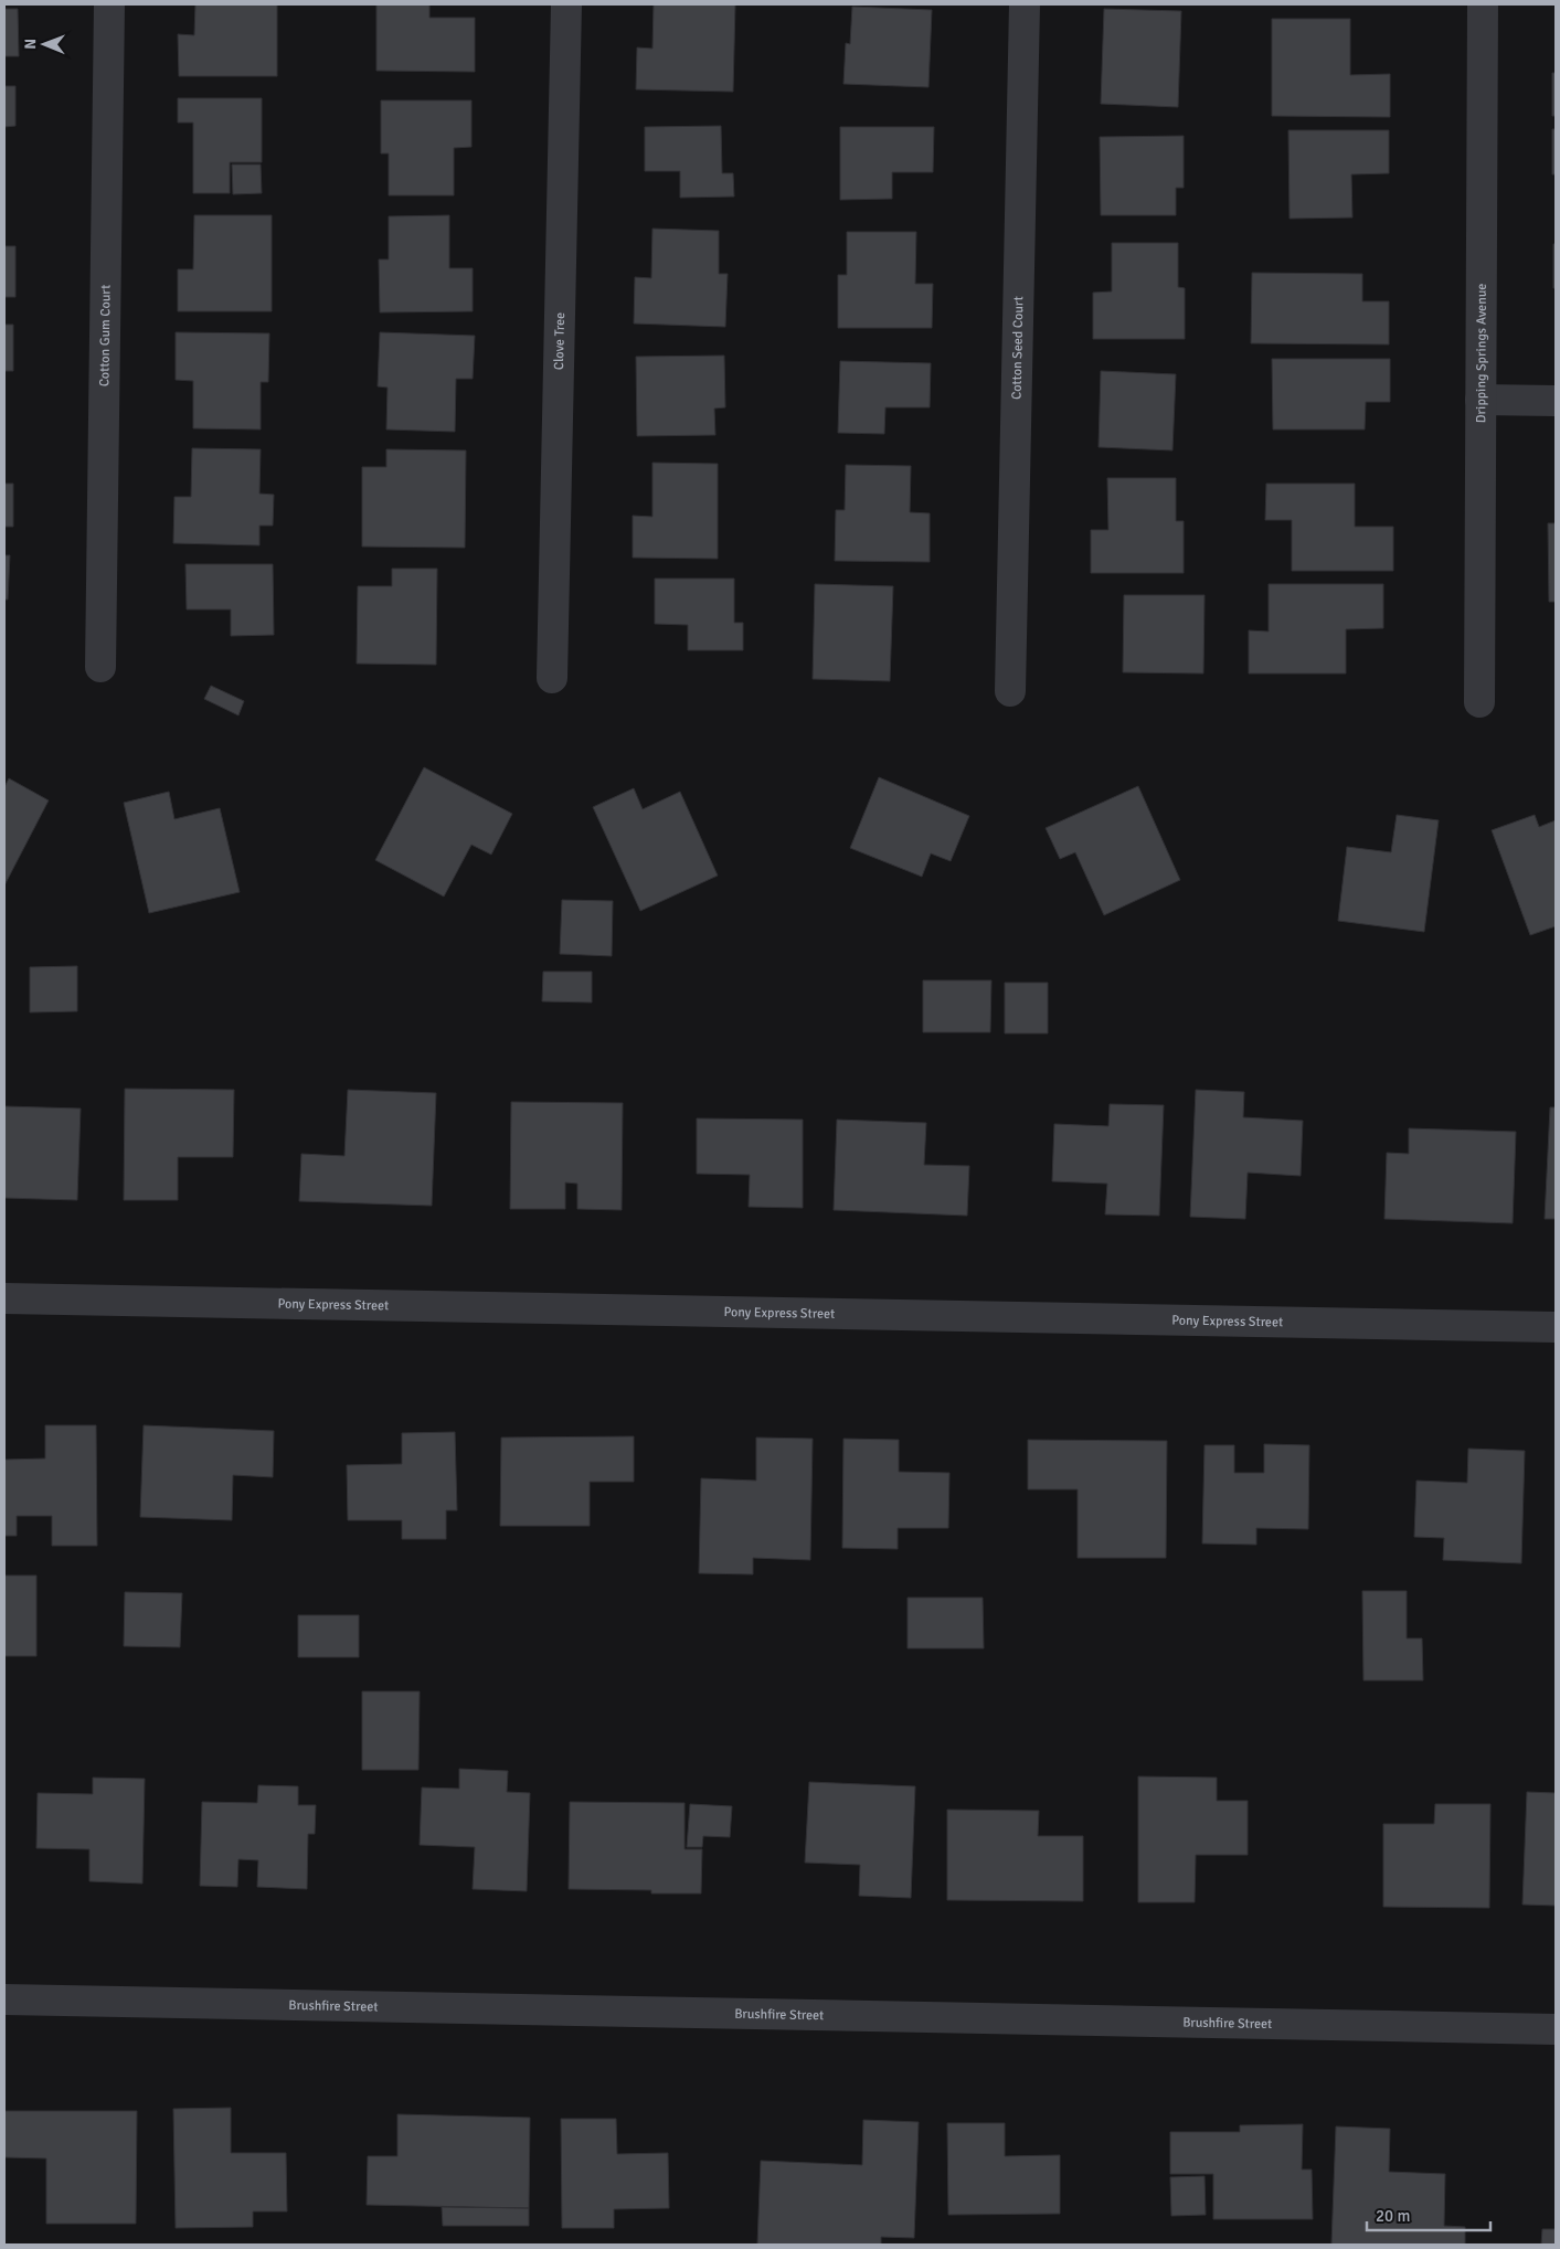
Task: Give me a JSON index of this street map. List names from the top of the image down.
{
  "streets": {
    "street": [
      "Cotton Gum Court",
      "Clove Tree",
      "Cotton Seed Court",
      "Dripping Springs Avenue",
      "Pony Express Street",
      "Brushfire Street"
    ]
  },
  "scale_bar": "20 m",
  "north": "left"
}
